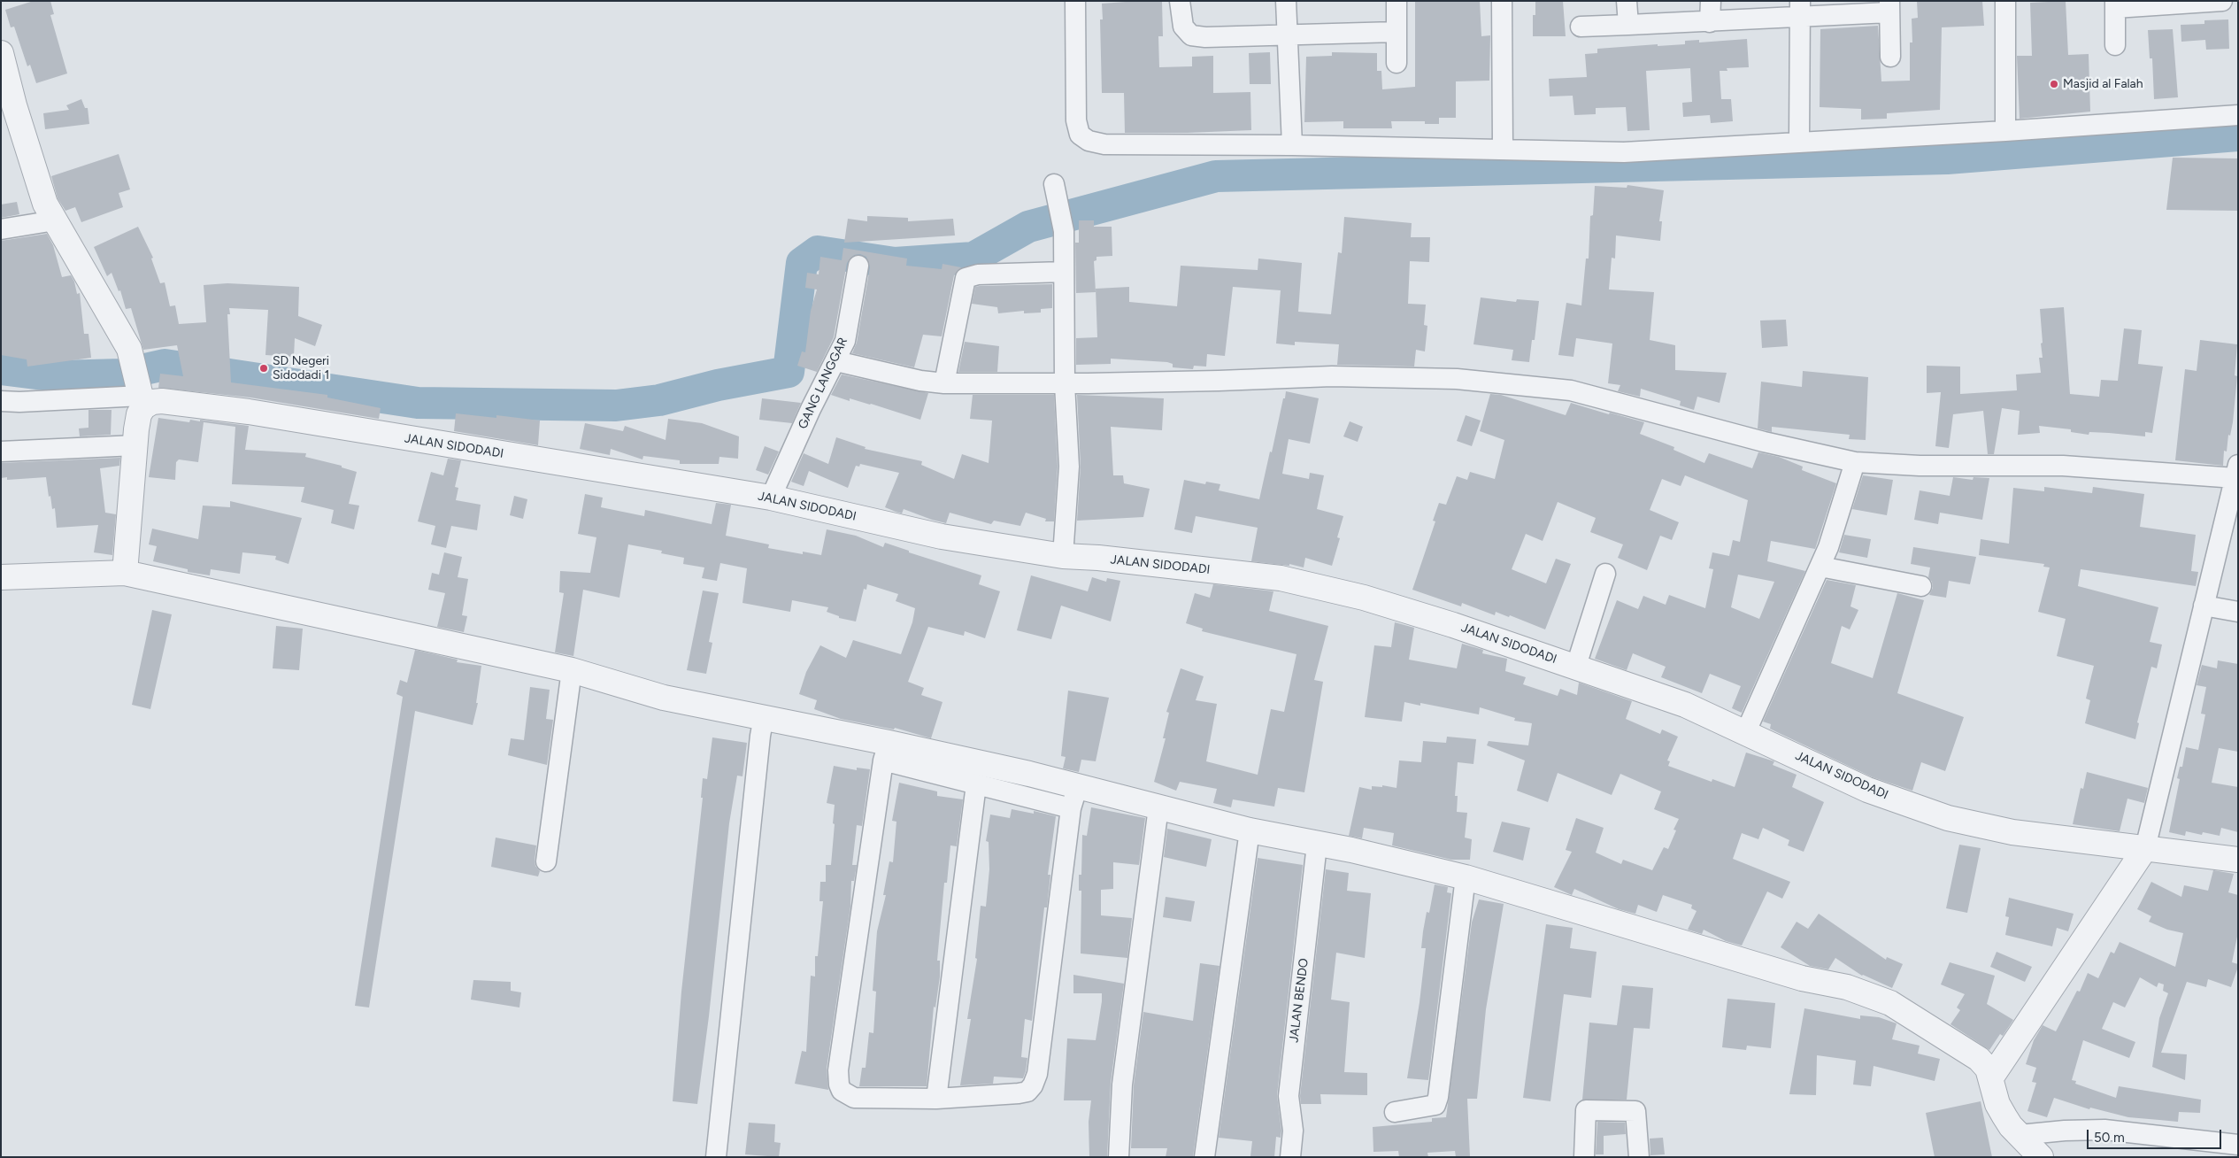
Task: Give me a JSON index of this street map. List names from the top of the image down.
{
  "streets": {
    "street": ["GANG LANGGAR", "JALAN SIDODADI", "JALAN BENDO"]
  },
  "crossings": [
    ["GANG LANGGAR", "JALAN SIDODADI"]
  ],
  "places": ["Masjid al Falah", "SD Negeri Sidodadi 1"],
  "scale_bar": "50 m"
}
